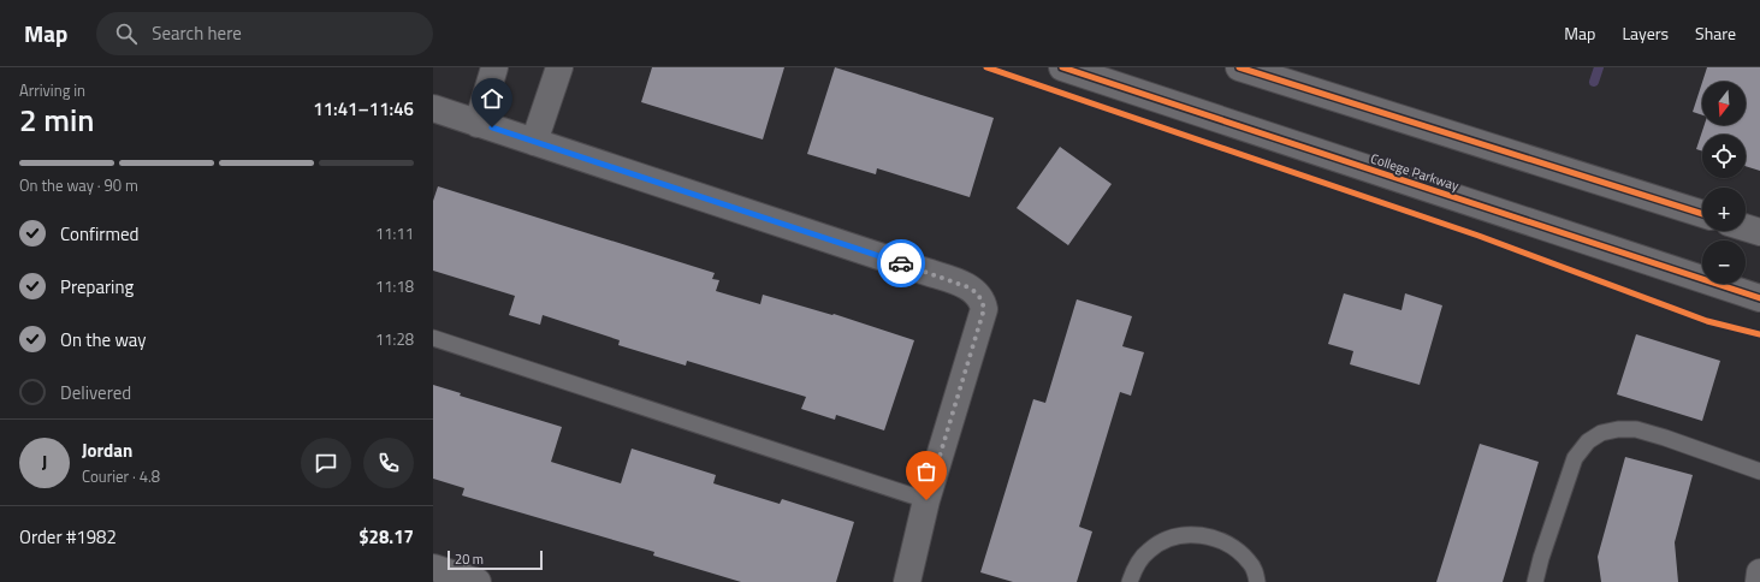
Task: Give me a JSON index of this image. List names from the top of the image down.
{
  "streets": {
    "main road": ["College Parkway"]
  },
  "scale_bar": "20 m",
  "north": "bottom",
  "page": {
    "header": "Map",
    "search": "Search here",
    "nav": ["Map", "Layers", "Share"],
    "heading": ["2 min", "Arriving in", "11:41–11:46"],
    "panel": [
      "Jordan",
      "Courier · 4.8",
      "Order #1982",
      "$28.17"
    ],
    "map_buttons": ["+", "−"],
    "bar": "On the way · 90 m",
    "list": [
      ["Confirmed", "11:11"],
      ["Preparing", "11:18"],
      ["On the way", "11:28"],
      "Delivered"
    ],
    "round": "J",
    "scale": "20 m"
  }
}
